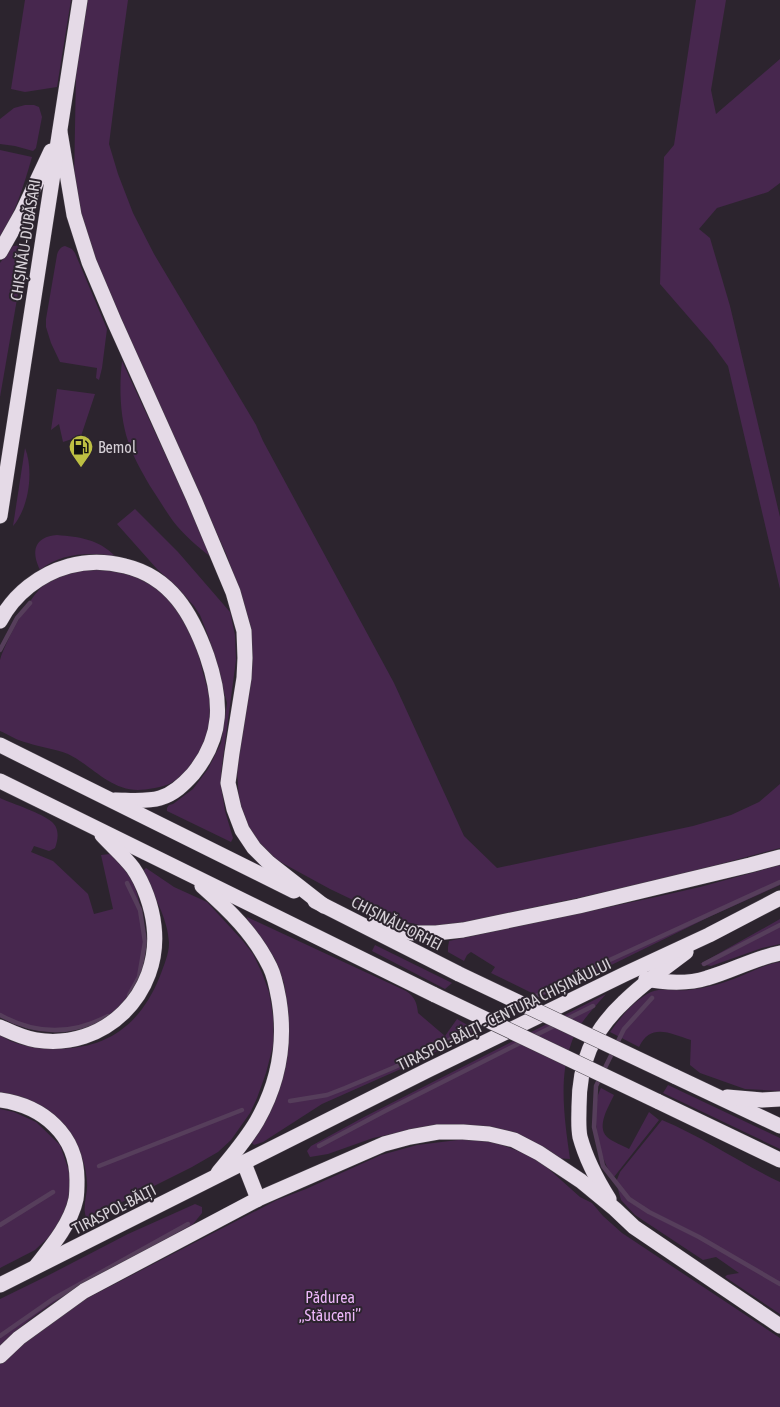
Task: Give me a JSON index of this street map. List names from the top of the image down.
{
  "streets": {
    "highway": [
      "CHIȘINĂU-DUBĂSARI",
      "CHIȘINĂU-ORHEI",
      "TIRASPOL-BĂLȚI - CENTURA CHIȘINĂULUI",
      "TIRASPOL-BĂLȚI"
    ]
  },
  "crossings": [
    ["TIRASPOL-BĂLȚI - CENTURA CHIȘINĂULUI", "TIRASPOL-BĂLȚI"]
  ],
  "parks": ["Pădurea „Stăuceni”"],
  "places": {
    "fuel station": ["Bemol"]
  }
}
